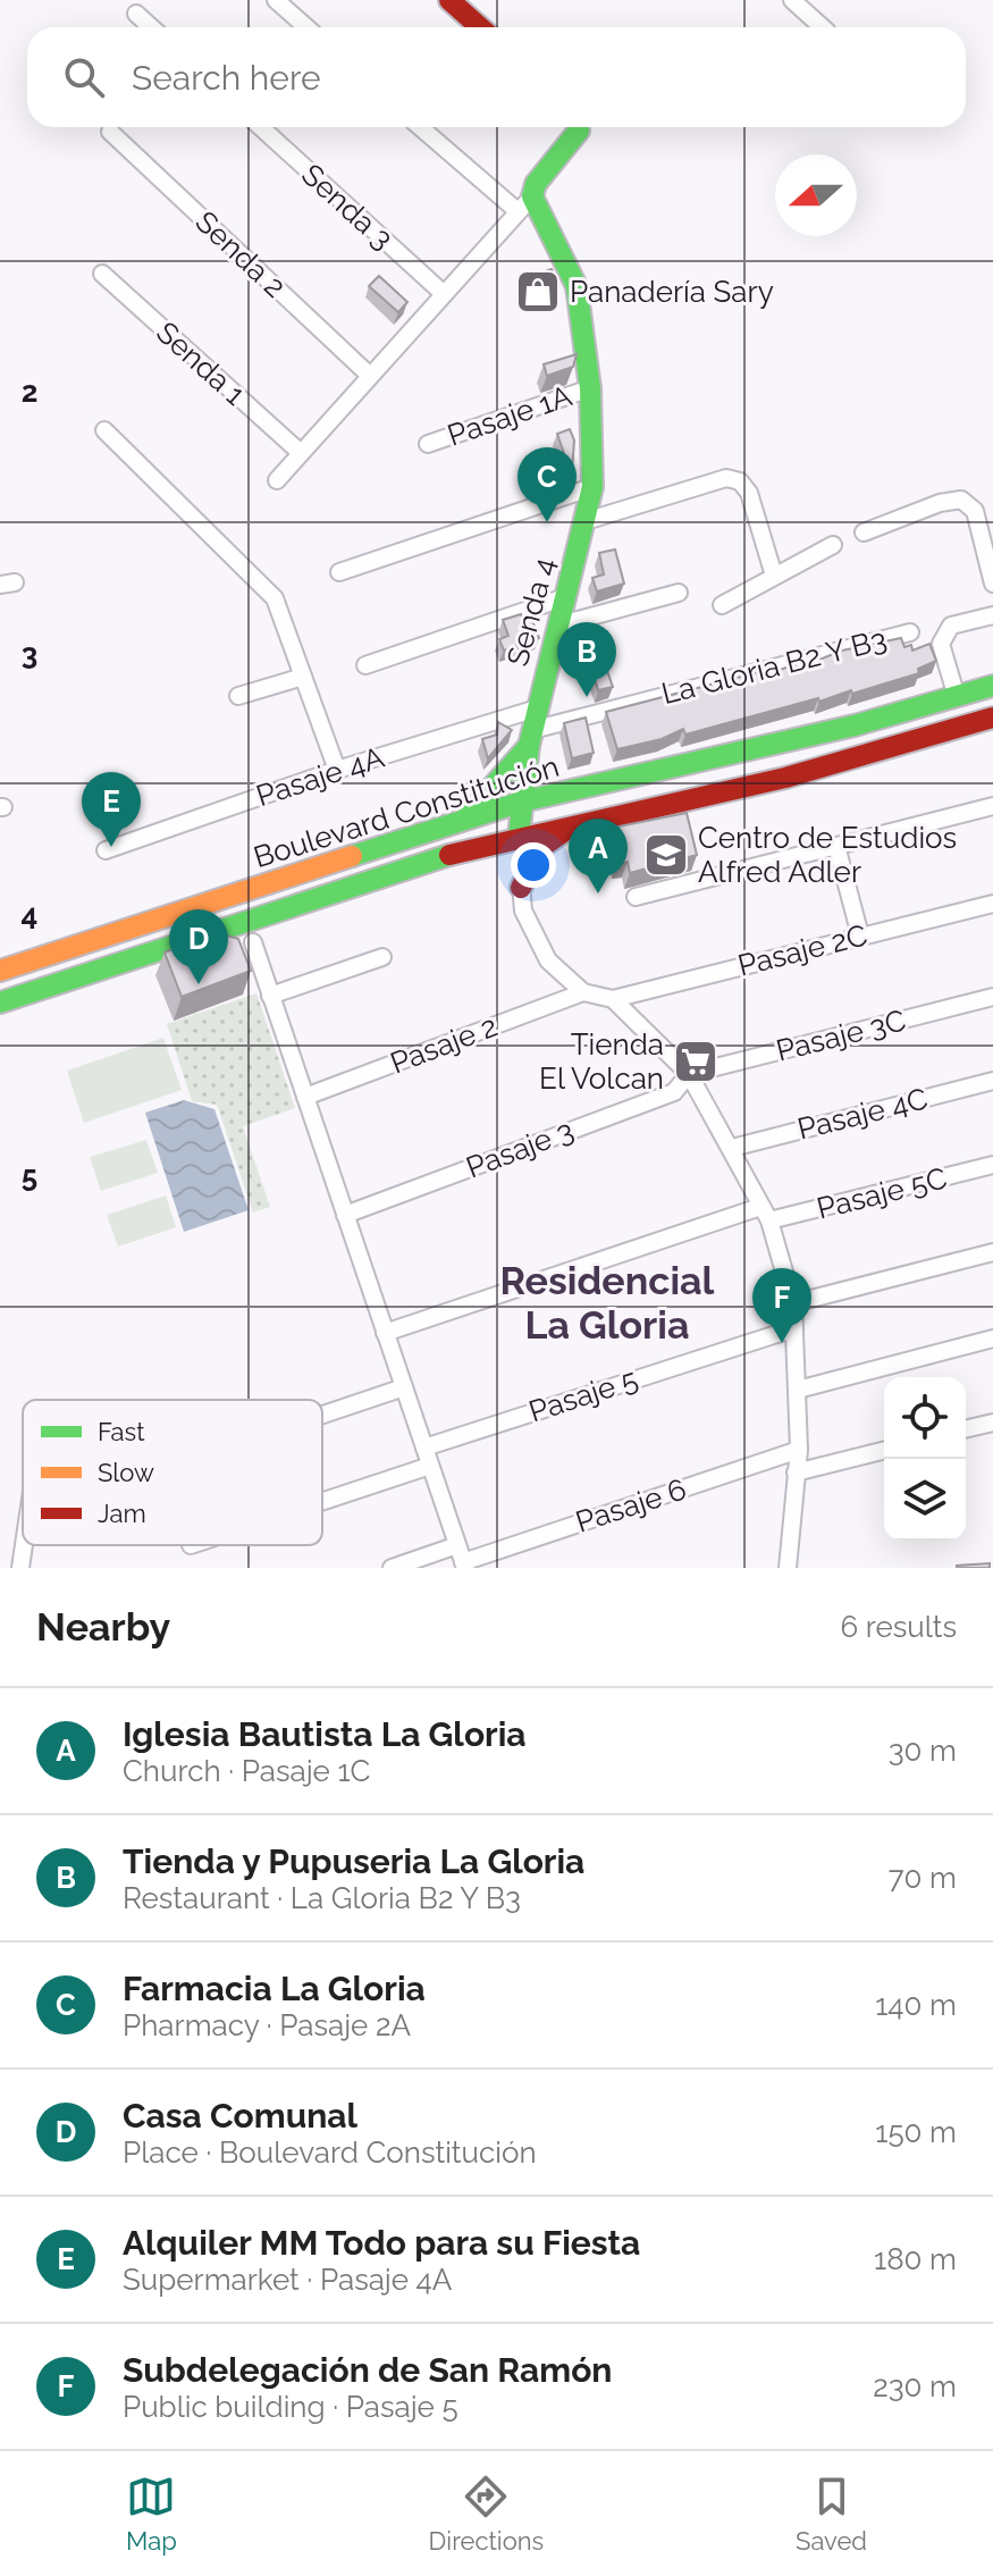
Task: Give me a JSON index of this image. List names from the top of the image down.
{
  "streets": {
    "main road": ["Senda 4", "Boulevard Constitución"],
    "street": [
      "Senda 3",
      "Senda 2",
      "Senda 1",
      "Pasaje 1A",
      "La Gloria B2 Y B3",
      "Pasaje 4A",
      "Pasaje 2C",
      "Pasaje 3C",
      "Pasaje 2",
      "Pasaje 4C",
      "Pasaje 3",
      "Pasaje 5C",
      "Pasaje 5",
      "Pasaje 6"
    ]
  },
  "crossings": [
    ["Pasaje 1A", "Senda 4"],
    ["Senda 4", "La Gloria B2 Y B3"],
    ["Senda 4", "Pasaje 4A"],
    ["Senda 4", "Boulevard Constitución"],
    ["Pasaje 3C", "Pasaje 3"]
  ],
  "districts": ["Residencial La Gloria"],
  "places": {
    "shop": ["Panadería Sary"],
    "school or university": ["Centro de Estudios Alfred Adler"],
    "supermarket": ["Tienda El Volcan"]
  },
  "legend": ["Fast", "Slow", "Jam"],
  "north": "left",
  "page": {
    "search": "Search here",
    "pins": [
      "C",
      "B",
      "E",
      "A",
      "D",
      "F"
    ],
    "heading": ["Nearby", "6 results"],
    "list": [
      {
        "mark": "A",
        "name": "Iglesia Bautista La Gloria",
        "note": "Church · Pasaje 1C",
        "value": "30 m"
      },
      {
        "mark": "B",
        "name": "Tienda y Pupuseria La Gloria",
        "note": "Restaurant · La Gloria B2 Y B3",
        "value": "70 m"
      },
      {
        "mark": "C",
        "name": "Farmacia La Gloria",
        "note": "Pharmacy · Pasaje 2A",
        "value": "140 m"
      },
      {
        "mark": "D",
        "name": "Casa Comunal",
        "note": "Place · Boulevard Constitución",
        "value": "150 m"
      },
      {
        "mark": "E",
        "name": "Alquiler MM Todo para su Fiesta",
        "note": "Supermarket · Pasaje 4A",
        "value": "180 m"
      },
      {
        "mark": "F",
        "name": "Subdelegación de San Ramón",
        "note": "Public building · Pasaje 5",
        "value": "230 m"
      }
    ],
    "nav": ["Map", "Directions", "Saved"]
  },
  "grid": {
    "rows": [
      "2",
      "3",
      "4",
      "5"
    ]
  }
}
